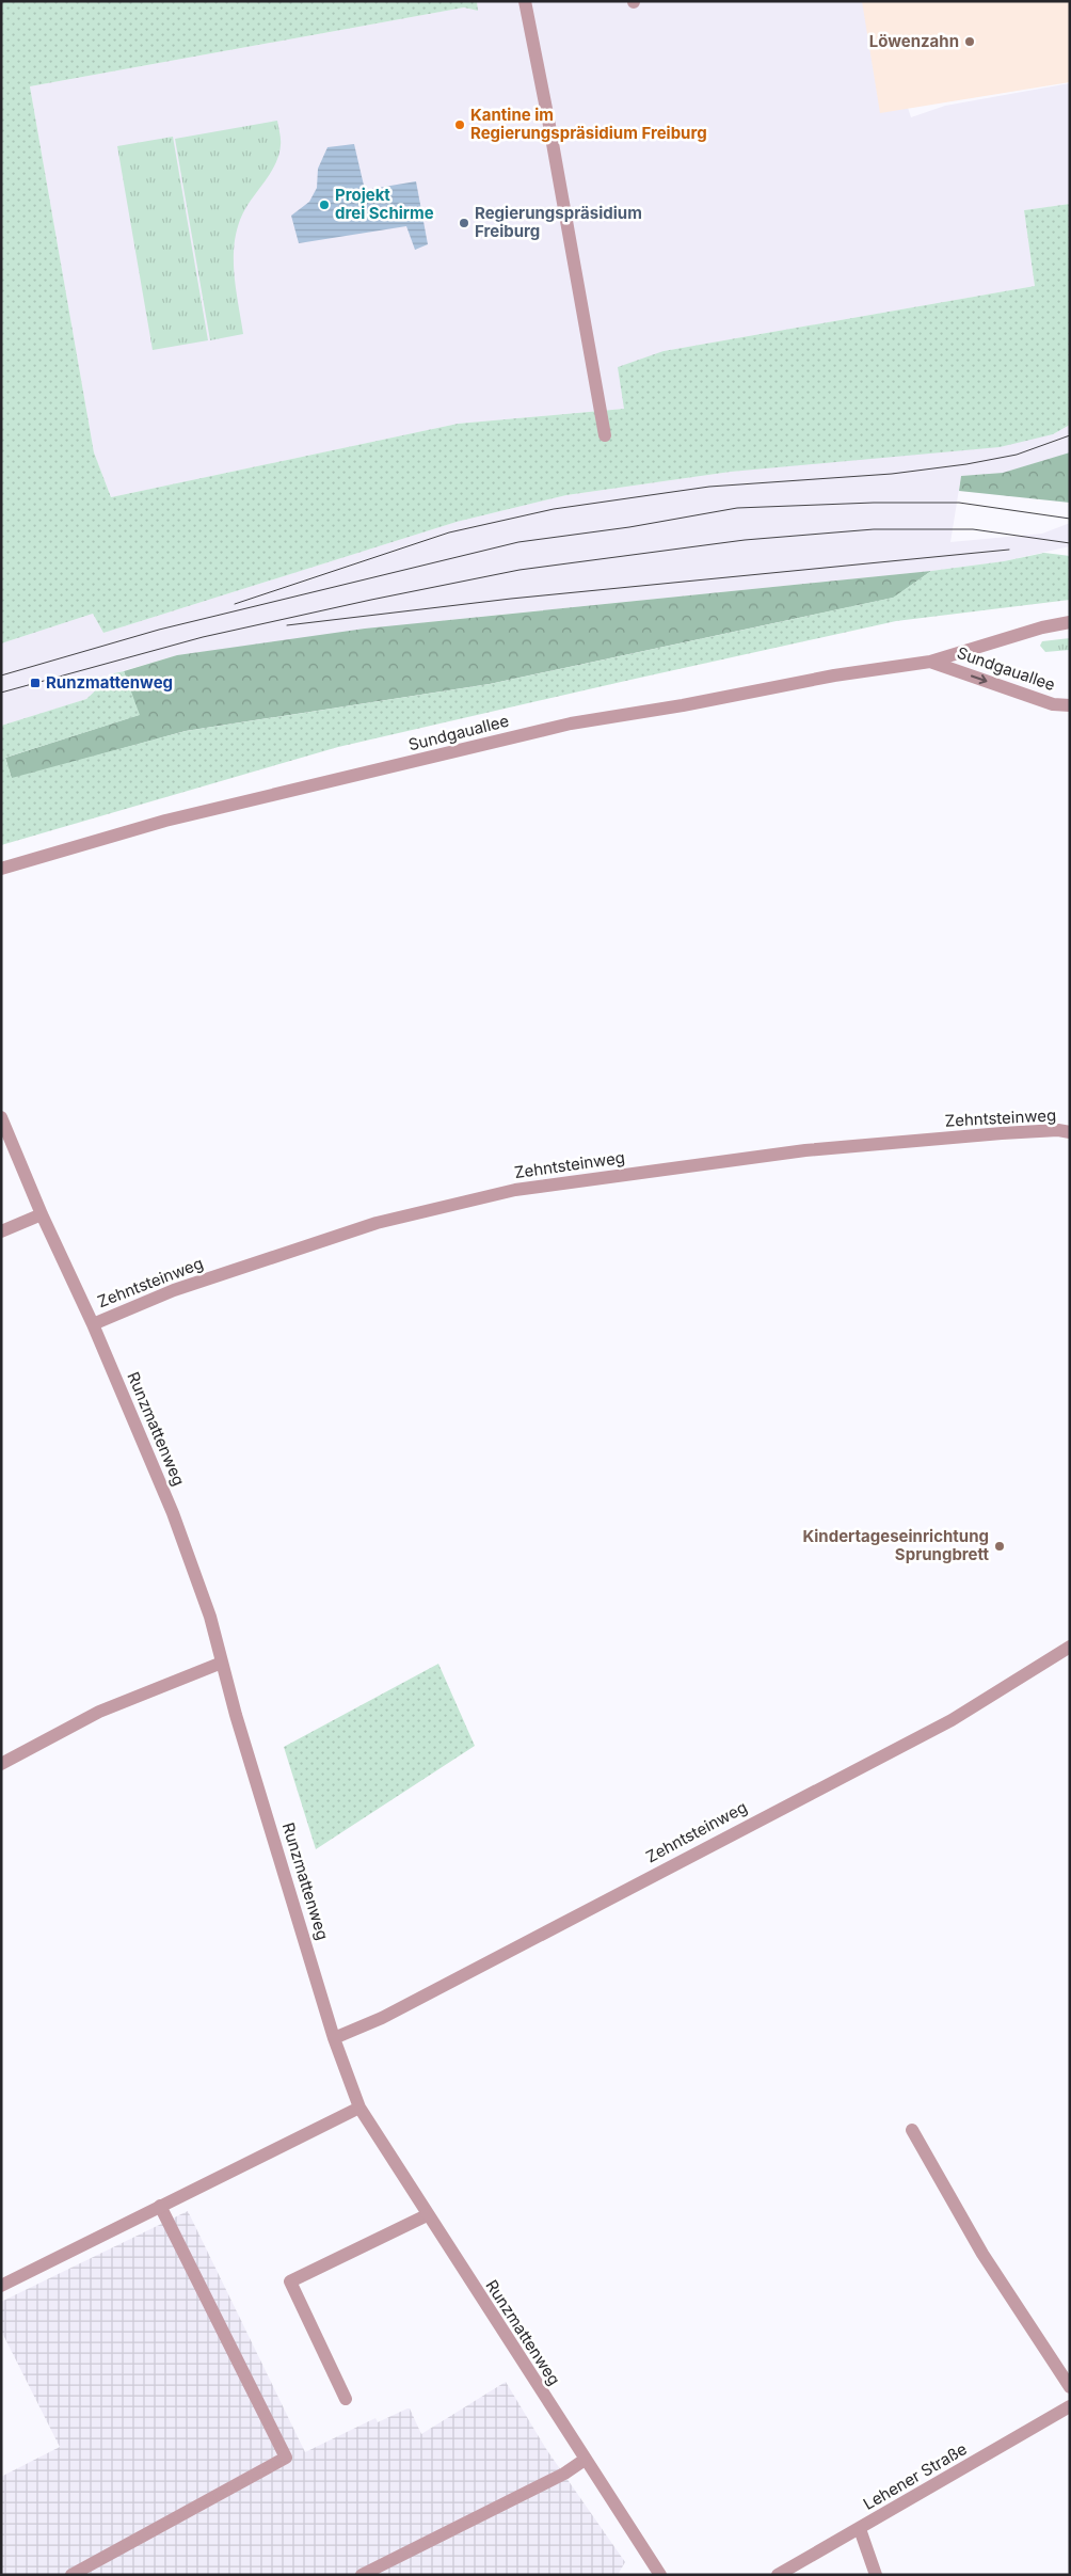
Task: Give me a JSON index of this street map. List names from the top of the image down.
{
  "streets": {
    "street": [
      "Sundgauallee",
      "Zehntsteinweg",
      "Runzmattenweg",
      "Lehener Straße"
    ]
  },
  "crossings": [
    ["Zehntsteinweg", "Runzmattenweg"]
  ],
  "places": {
    "other": [
      "Löwenzahn",
      "Kantine im Regierungspräsidium Freiburg",
      "Projekt drei Schirme",
      "Regierungspräsidium Freiburg",
      "Kindertageseinrichtung Sprungbrett"
    ],
    "transit": ["Runzmattenweg"]
  }
}
